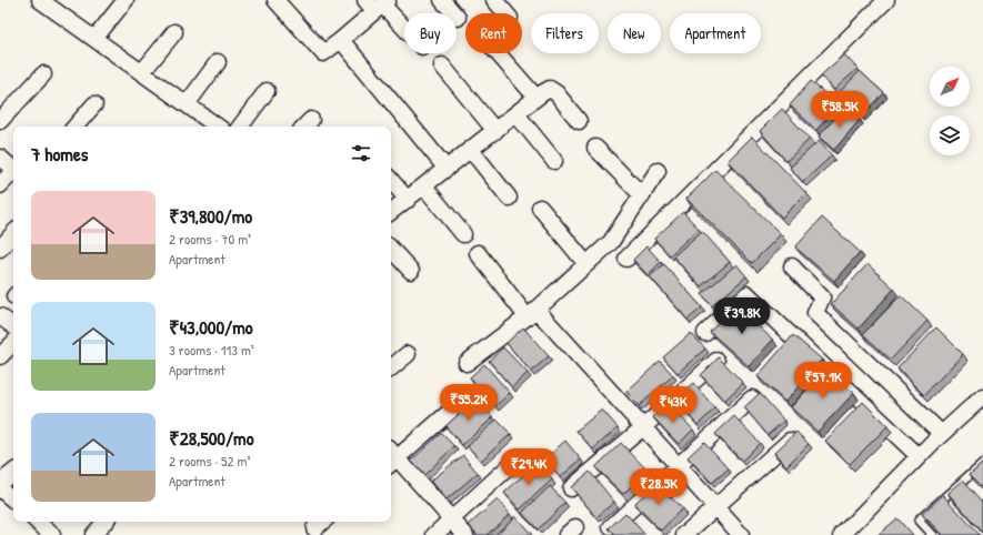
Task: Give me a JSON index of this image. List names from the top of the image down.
{
  "north": "top right",
  "page": {
    "chip": [
      "Buy",
      "Rent",
      "Filters",
      "New",
      "Apartment"
    ],
    "price": [
      "₹58.5K",
      "₹39.8K",
      "₹57.1K",
      "₹55.2K",
      "₹43K",
      "₹29.4K",
      "₹28.5K"
    ],
    "heading": "7 homes",
    "list": [
      {
        "name": "₹39,800/mo",
        "note": "2 rooms · 70 m² · Apartment"
      },
      {
        "name": "₹43,000/mo",
        "note": "3 rooms · 113 m² · Apartment"
      },
      {
        "name": "₹28,500/mo",
        "note": "2 rooms · 52 m² · Apartment"
      }
    ]
  }
}
